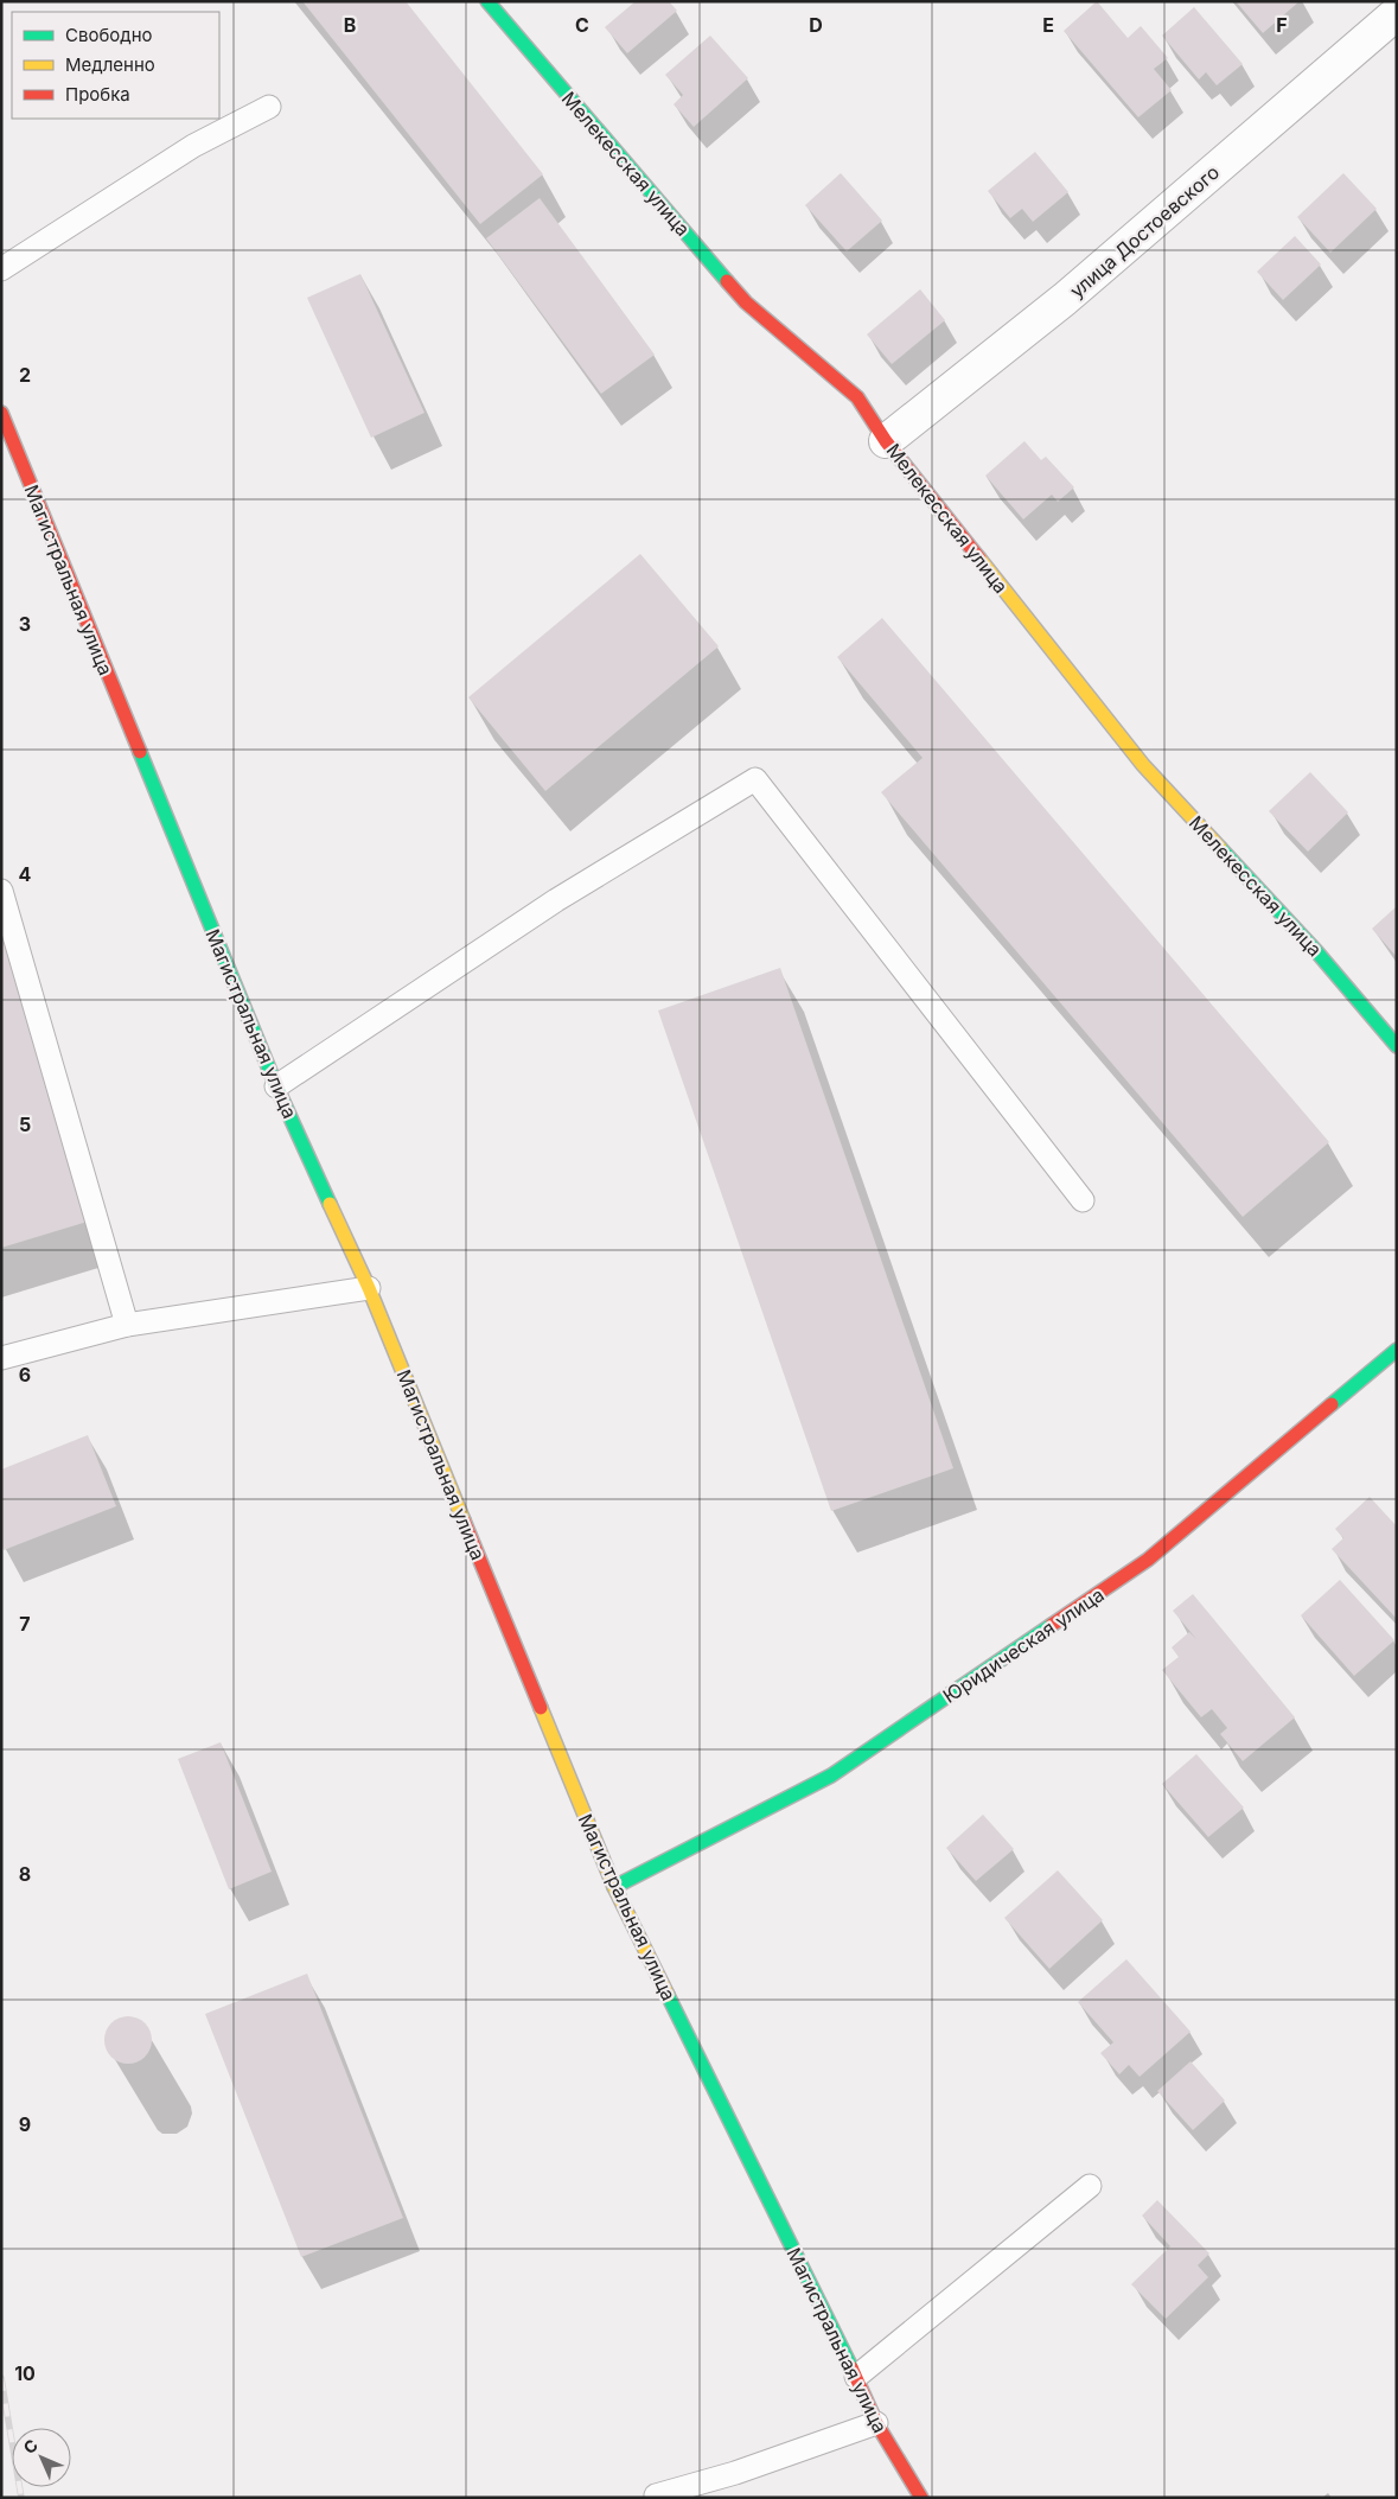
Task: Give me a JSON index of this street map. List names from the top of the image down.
{
  "streets": {
    "street": [
      "Мелекесская улица",
      "улица Достоевского",
      "Магистральная улица",
      "Юридическая улица"
    ]
  },
  "crossings": [
    ["Мелекесская улица", "улица Достоевского"],
    ["Магистральная улица", "Юридическая улица"]
  ],
  "legend": ["Свободно", "Медленно", "Пробка"],
  "north": "top left",
  "grid": {
    "columns": [
      "B",
      "C",
      "D",
      "E",
      "F"
    ],
    "rows": [
      "2",
      "3",
      "4",
      "5",
      "6",
      "7",
      "8",
      "9",
      "10"
    ]
  }
}
